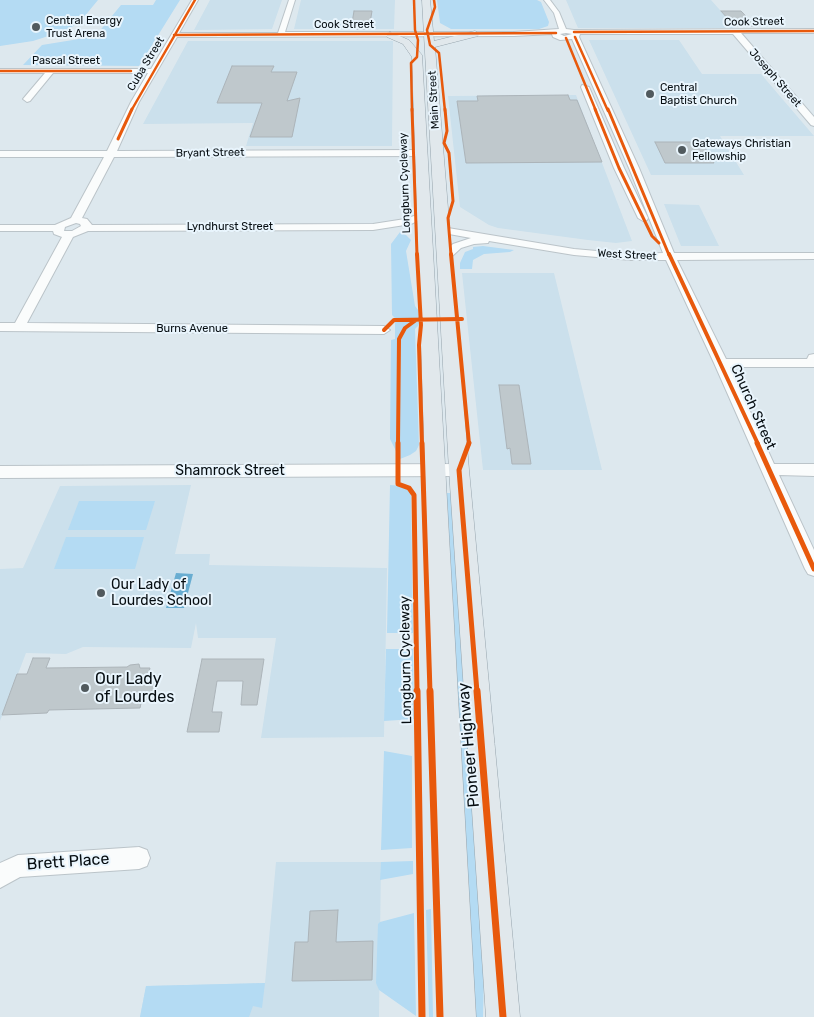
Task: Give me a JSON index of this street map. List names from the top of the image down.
{
  "streets": {
    "main road": ["Main Street", "Pioneer Highway"],
    "street": [
      "Cook Street",
      "Pascal Street",
      "Cuba Street",
      "Joseph Street",
      "Bryant Street",
      "Lyndhurst Street",
      "West Street",
      "Burns Avenue",
      "Church Street",
      "Shamrock Street",
      "Brett Place"
    ],
    "cycle path": ["Longburn Cycleway"]
  },
  "crossings": [
    ["Cook Street", "Cuba Street"],
    ["Cook Street", "Joseph Street"],
    ["Cook Street", "Main Street"],
    ["Cook Street", "Church Street"],
    ["Pascal Street", "Cuba Street"],
    ["Cuba Street", "Bryant Street"],
    ["Main Street", "Bryant Street"],
    ["Main Street", "Lyndhurst Street"],
    ["Main Street", "West Street"],
    ["Main Street", "Pioneer Highway"],
    ["Lyndhurst Street", "Pioneer Highway"],
    ["West Street", "Church Street"],
    ["West Street", "Pioneer Highway"],
    ["Shamrock Street", "Pioneer Highway"]
  ],
  "places": [
    "Central Energy Trust Arena",
    "Central Baptist Church",
    "Gateways Christian Fellowship",
    "Our Lady of Lourdes School",
    "Our Lady of Lourdes"
  ]
}
